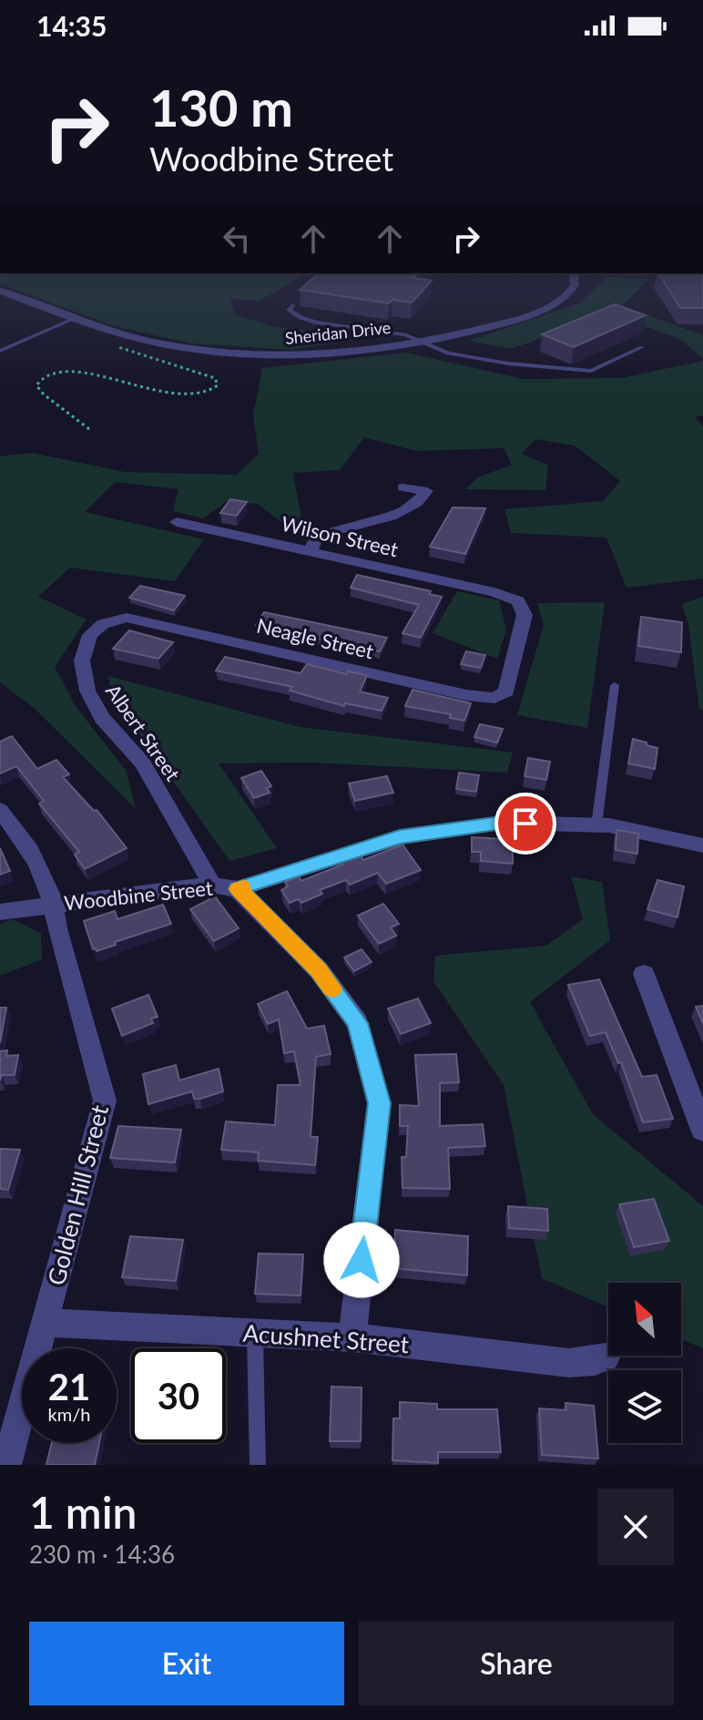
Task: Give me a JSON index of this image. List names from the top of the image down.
{
  "streets": {
    "street": [
      "Sheridan Drive",
      "Wilson Street",
      "Neagle Street",
      "Albert Street",
      "Woodbine Street",
      "Golden Hill Street",
      "Acushnet Street"
    ]
  },
  "crossings": [
    ["Wilson Street", "Neagle Street"],
    ["Neagle Street", "Albert Street"],
    ["Albert Street", "Woodbine Street"],
    ["Woodbine Street", "Golden Hill Street"],
    ["Golden Hill Street", "Acushnet Street"]
  ],
  "north": "top left",
  "page": {
    "status": "14:35",
    "turn": ["130 m", "Woodbine Street"],
    "speed": "21 km/h",
    "limit": "30",
    "heading": ["1 min", "230 m · 14:36"],
    "buttons": ["Exit", "Share"]
  }
}
